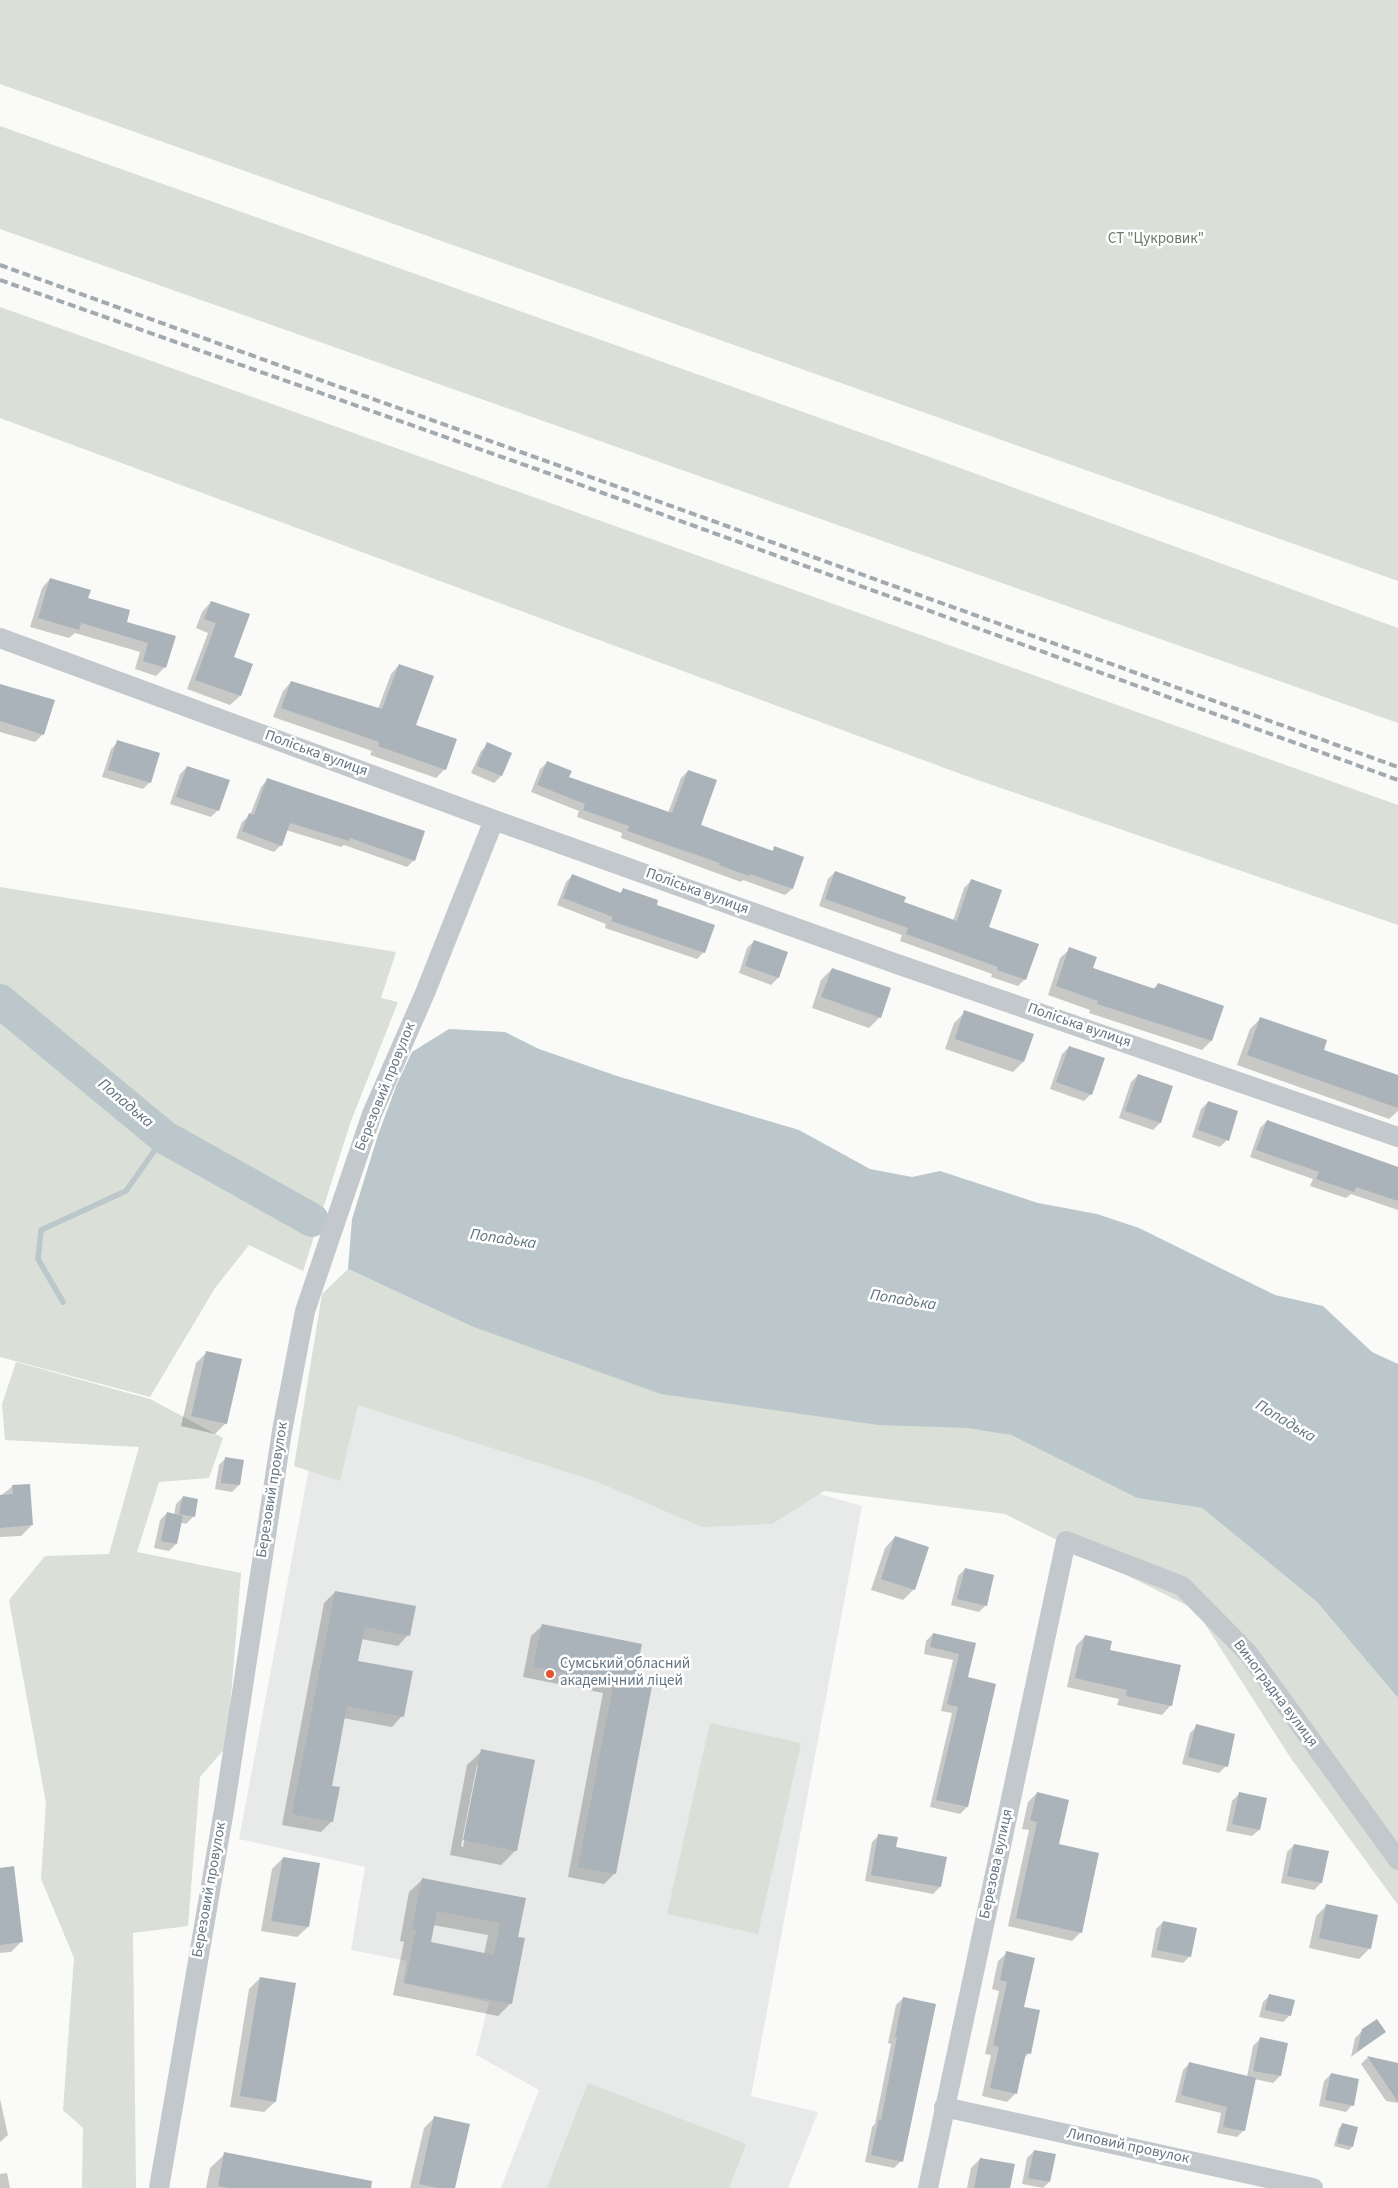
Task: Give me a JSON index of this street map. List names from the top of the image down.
{
  "streets": {
    "street": [
      "Поліська вулиця",
      "Березовий провулок",
      "Виноградна вулиця",
      "Березова вулиця",
      "Липовий провулок"
    ]
  },
  "crossings": [
    ["Поліська вулиця", "Березовий провулок"],
    ["Виноградна вулиця", "Березова вулиця"],
    ["Березова вулиця", "Липовий провулок"]
  ],
  "water": ["Попадька"],
  "parks": ["СТ \"Цукровик\""],
  "places": ["Сумський обласний академічний ліцей"]
}
